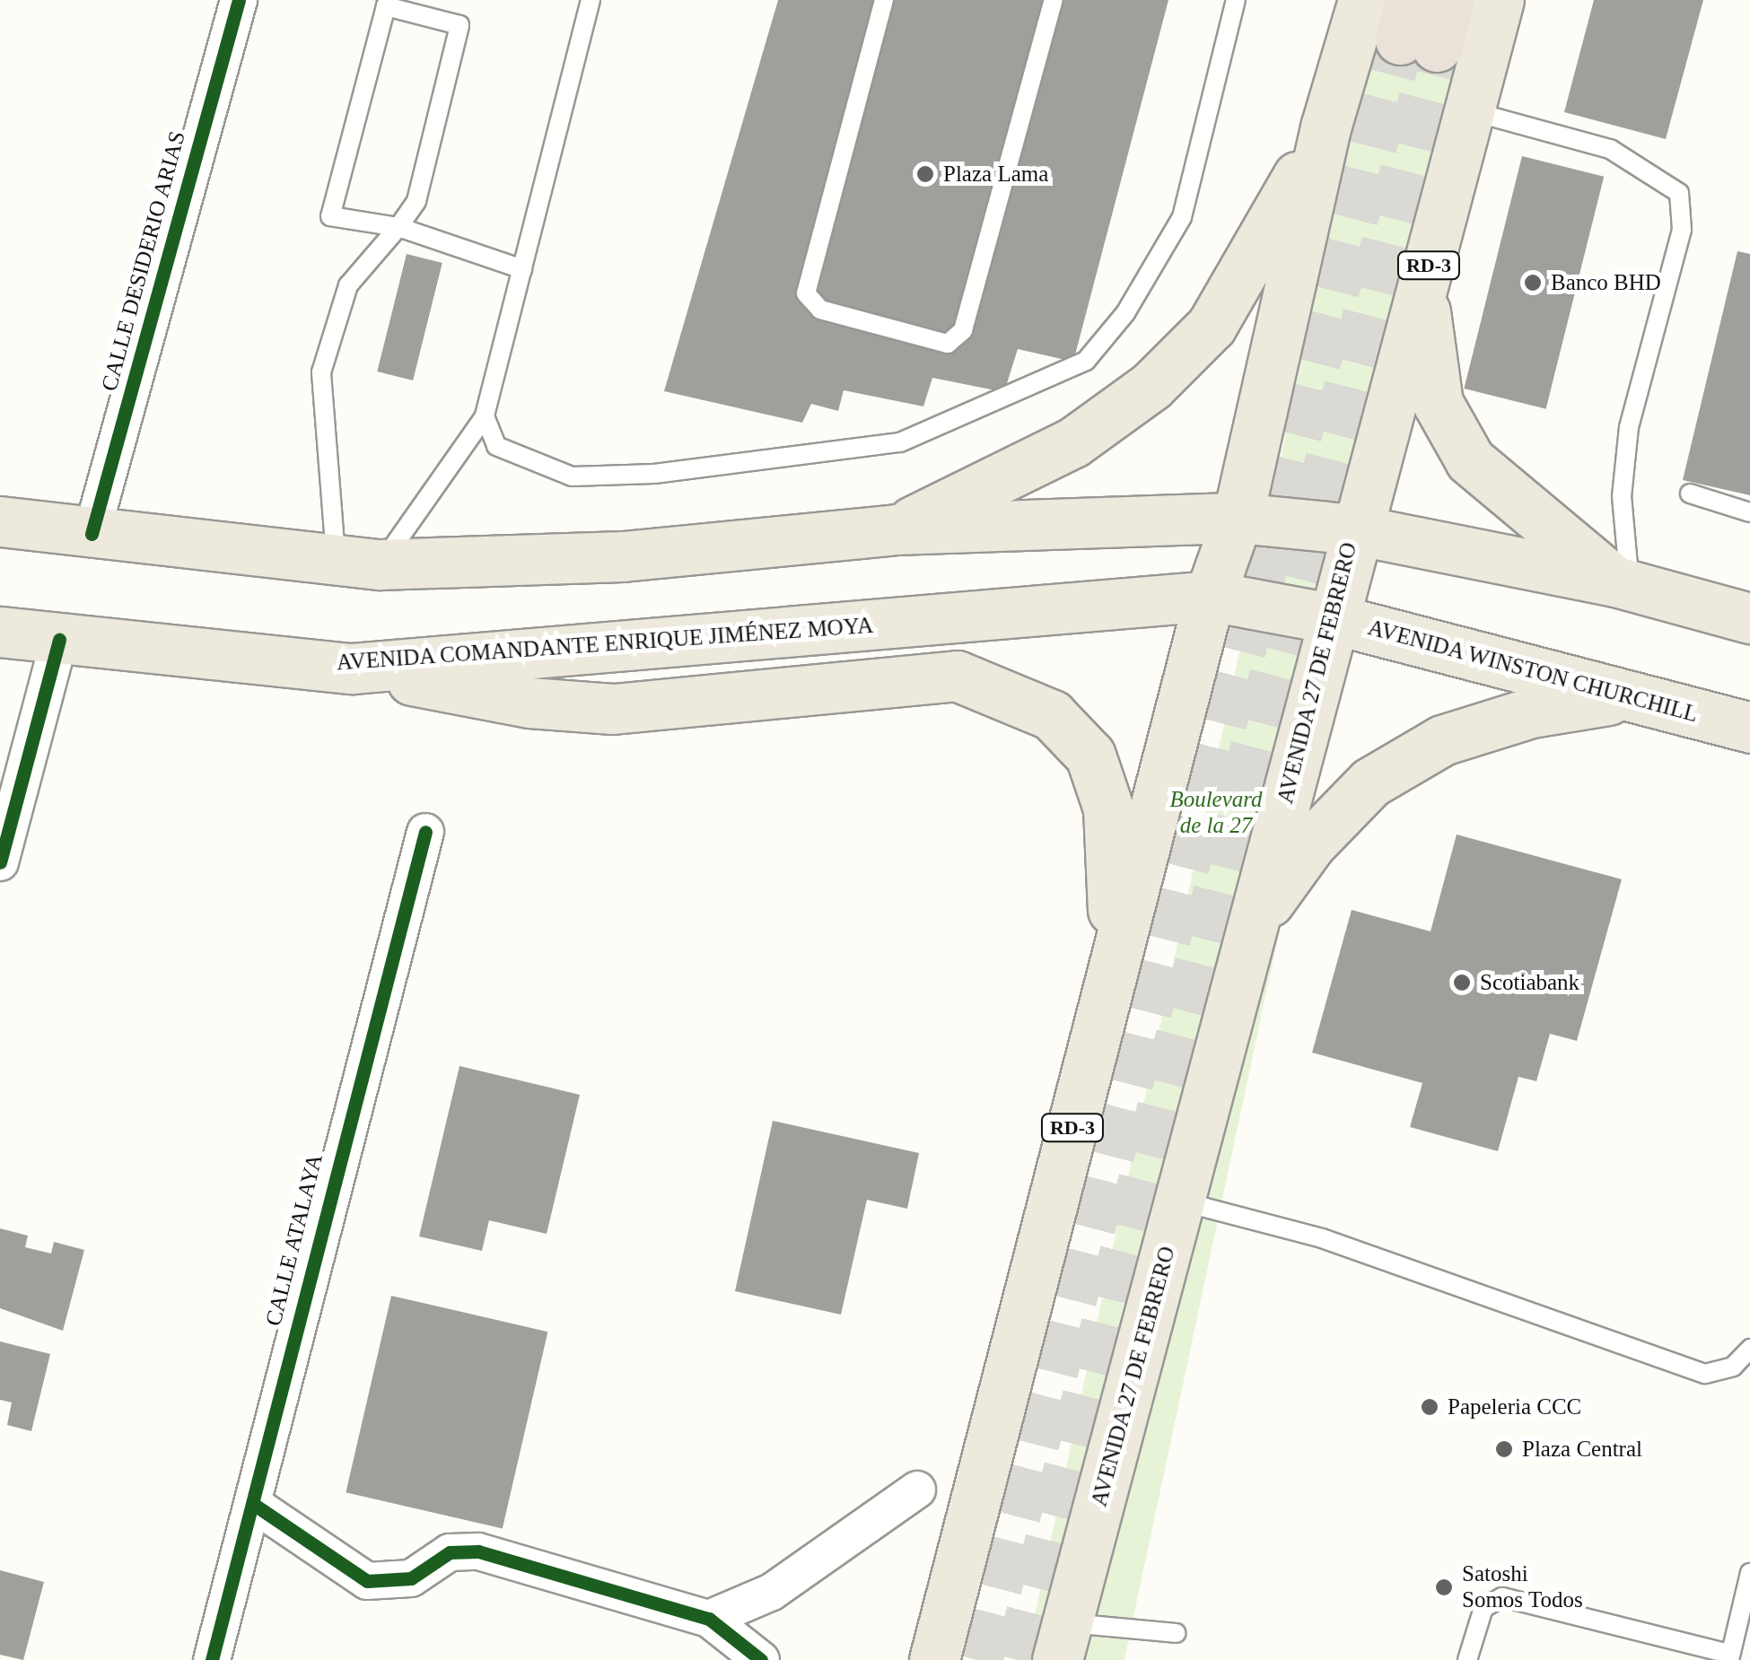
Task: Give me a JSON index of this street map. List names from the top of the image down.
{
  "streets": {
    "main road": [
      "RD-3",
      "AVENIDA COMANDANTE ENRIQUE JIMÉNEZ MOYA",
      "AVENIDA WINSTON CHURCHILL",
      "AVENIDA 27 DE FEBRERO"
    ],
    "street": ["CALLE DESIDERIO ARIAS", "CALLE ATALAYA"]
  },
  "crossings": [
    ["RD-3", "AVENIDA COMANDANTE ENRIQUE JIMÉNEZ MOYA"],
    ["RD-3", "AVENIDA WINSTON CHURCHILL"],
    ["AVENIDA COMANDANTE ENRIQUE JIMÉNEZ MOYA", "AVENIDA WINSTON CHURCHILL"],
    ["AVENIDA WINSTON CHURCHILL", "AVENIDA 27 DE FEBRERO"]
  ],
  "parks": ["Boulevard de la 27"],
  "places": [
    "Plaza Lama",
    "Banco BHD",
    "Scotiabank",
    "Papeleria CCC",
    "Plaza Central",
    "Satoshi Somos Todos"
  ]
}
